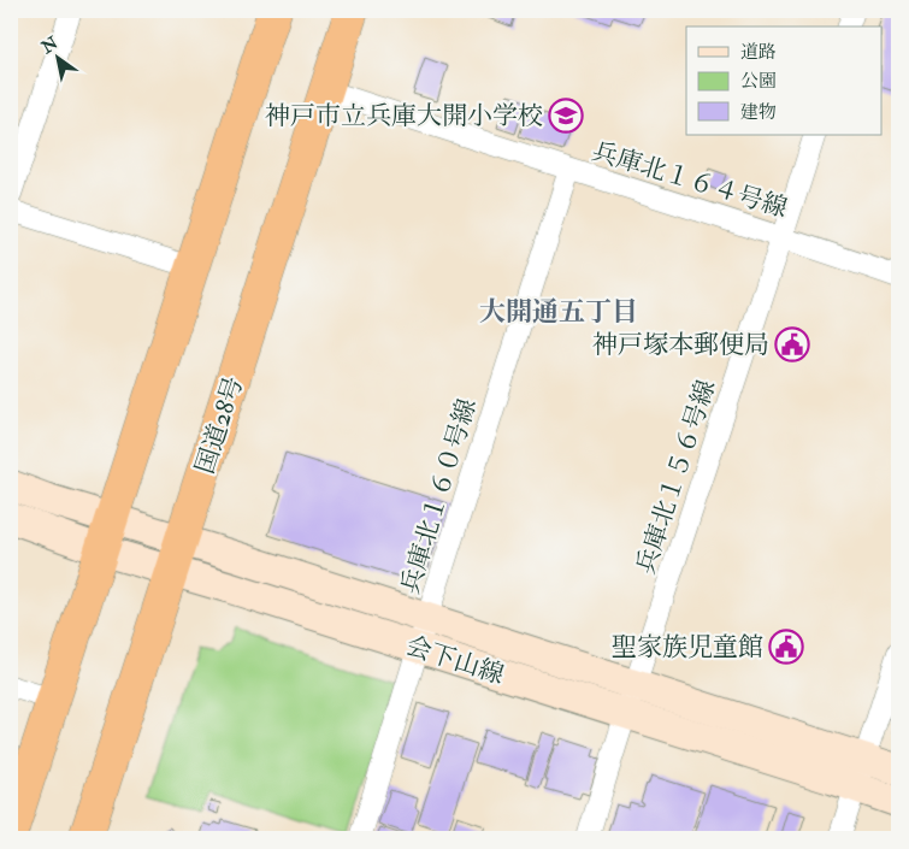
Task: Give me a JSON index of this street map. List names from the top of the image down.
{
  "streets": {
    "highway": ["国道28号"],
    "street": [
      "兵庫北１６４号線",
      "兵庫北１５６号線",
      "兵庫北１６０号線",
      "会下山線"
    ]
  },
  "crossings": [
    ["兵庫北１６４号線", "国道28号"],
    ["兵庫北１６４号線", "兵庫北１５６号線"],
    ["兵庫北１６４号線", "兵庫北１６０号線"],
    ["国道28号", "会下山線"],
    ["兵庫北１５６号線", "会下山線"],
    ["兵庫北１６０号線", "会下山線"]
  ],
  "districts": ["大開通五丁目"],
  "places": {
    "school or university": ["神戸市立兵庫大開小学校"],
    "public building": ["神戸塚本郵便局", "聖家族児童館"]
  },
  "legend": ["道路", "公園", "建物"],
  "north": "top left"
}
